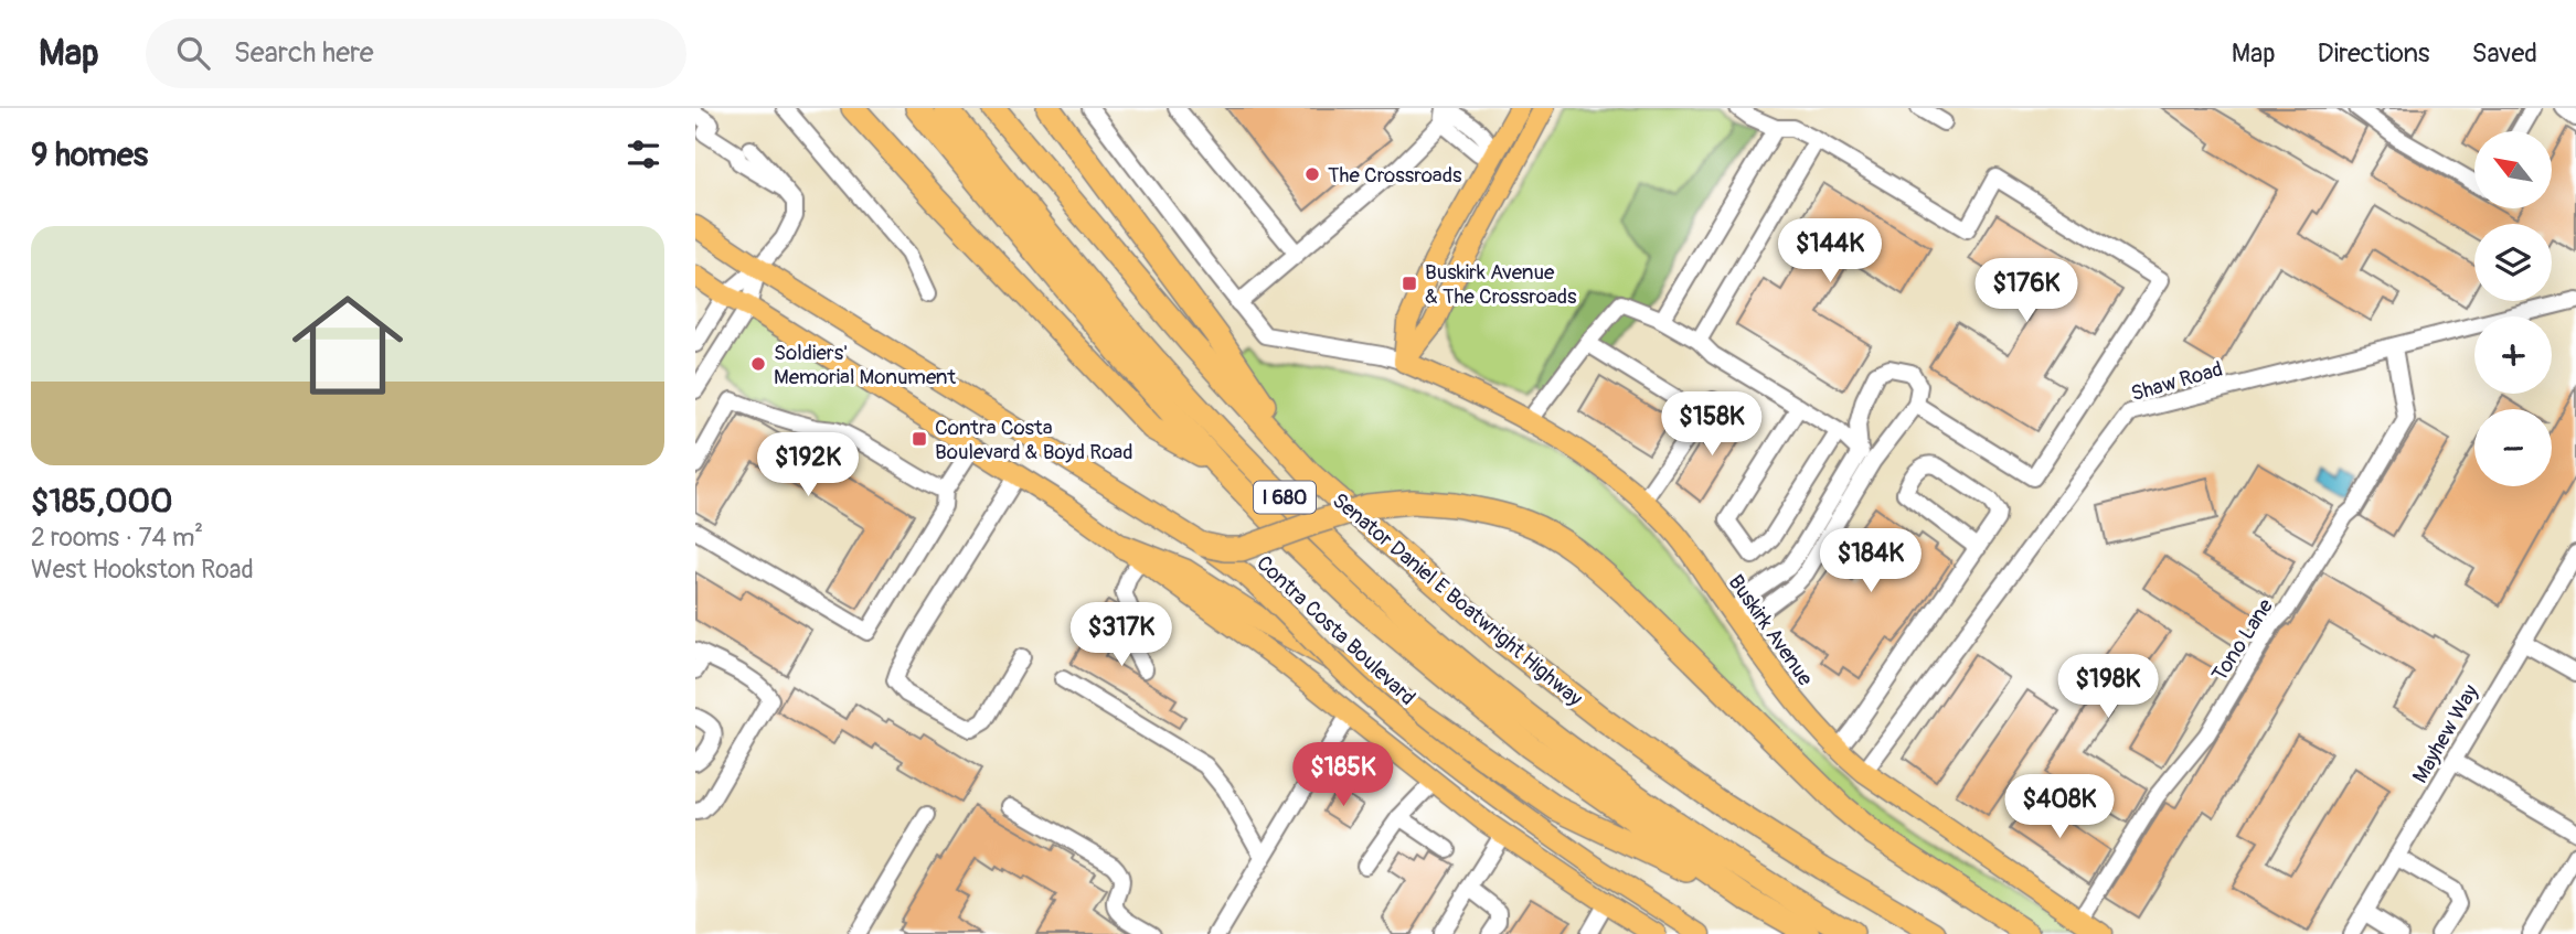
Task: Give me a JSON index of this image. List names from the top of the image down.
{
  "streets": {
    "highway": ["I 680", "Senator Daniel E Boatwright Highway"],
    "main road": ["Contra Costa Boulevard", "Buskirk Avenue"],
    "street": ["Shaw Road", "Tono Lane", "Mayhew Way"]
  },
  "crossings": [
    ["Shaw Road", "Buskirk Avenue"],
    ["Shaw Road", "Tono Lane"],
    ["Buskirk Avenue", "Tono Lane"]
  ],
  "places": {
    "other": ["The Crossroads", "Soldiers' Memorial Monument"],
    "transit": ["Buskirk Avenue & The Crossroads", "Contra Costa Boulevard & Boyd Road"]
  },
  "north": "top left",
  "page": {
    "header": "Map",
    "search": "Search here",
    "nav": ["Map", "Directions", "Saved"],
    "heading": "9 homes",
    "map_buttons": ["+", "−"],
    "list": [
      {
        "name": "$185,000",
        "note": "2 rooms · 74 m² · West Hookston Road"
      }
    ],
    "price": [
      "$144K",
      "$176K",
      "$158K",
      "$192K",
      "$184K",
      "$317K",
      "$198K",
      "$185K",
      "$408K"
    ]
  }
}
